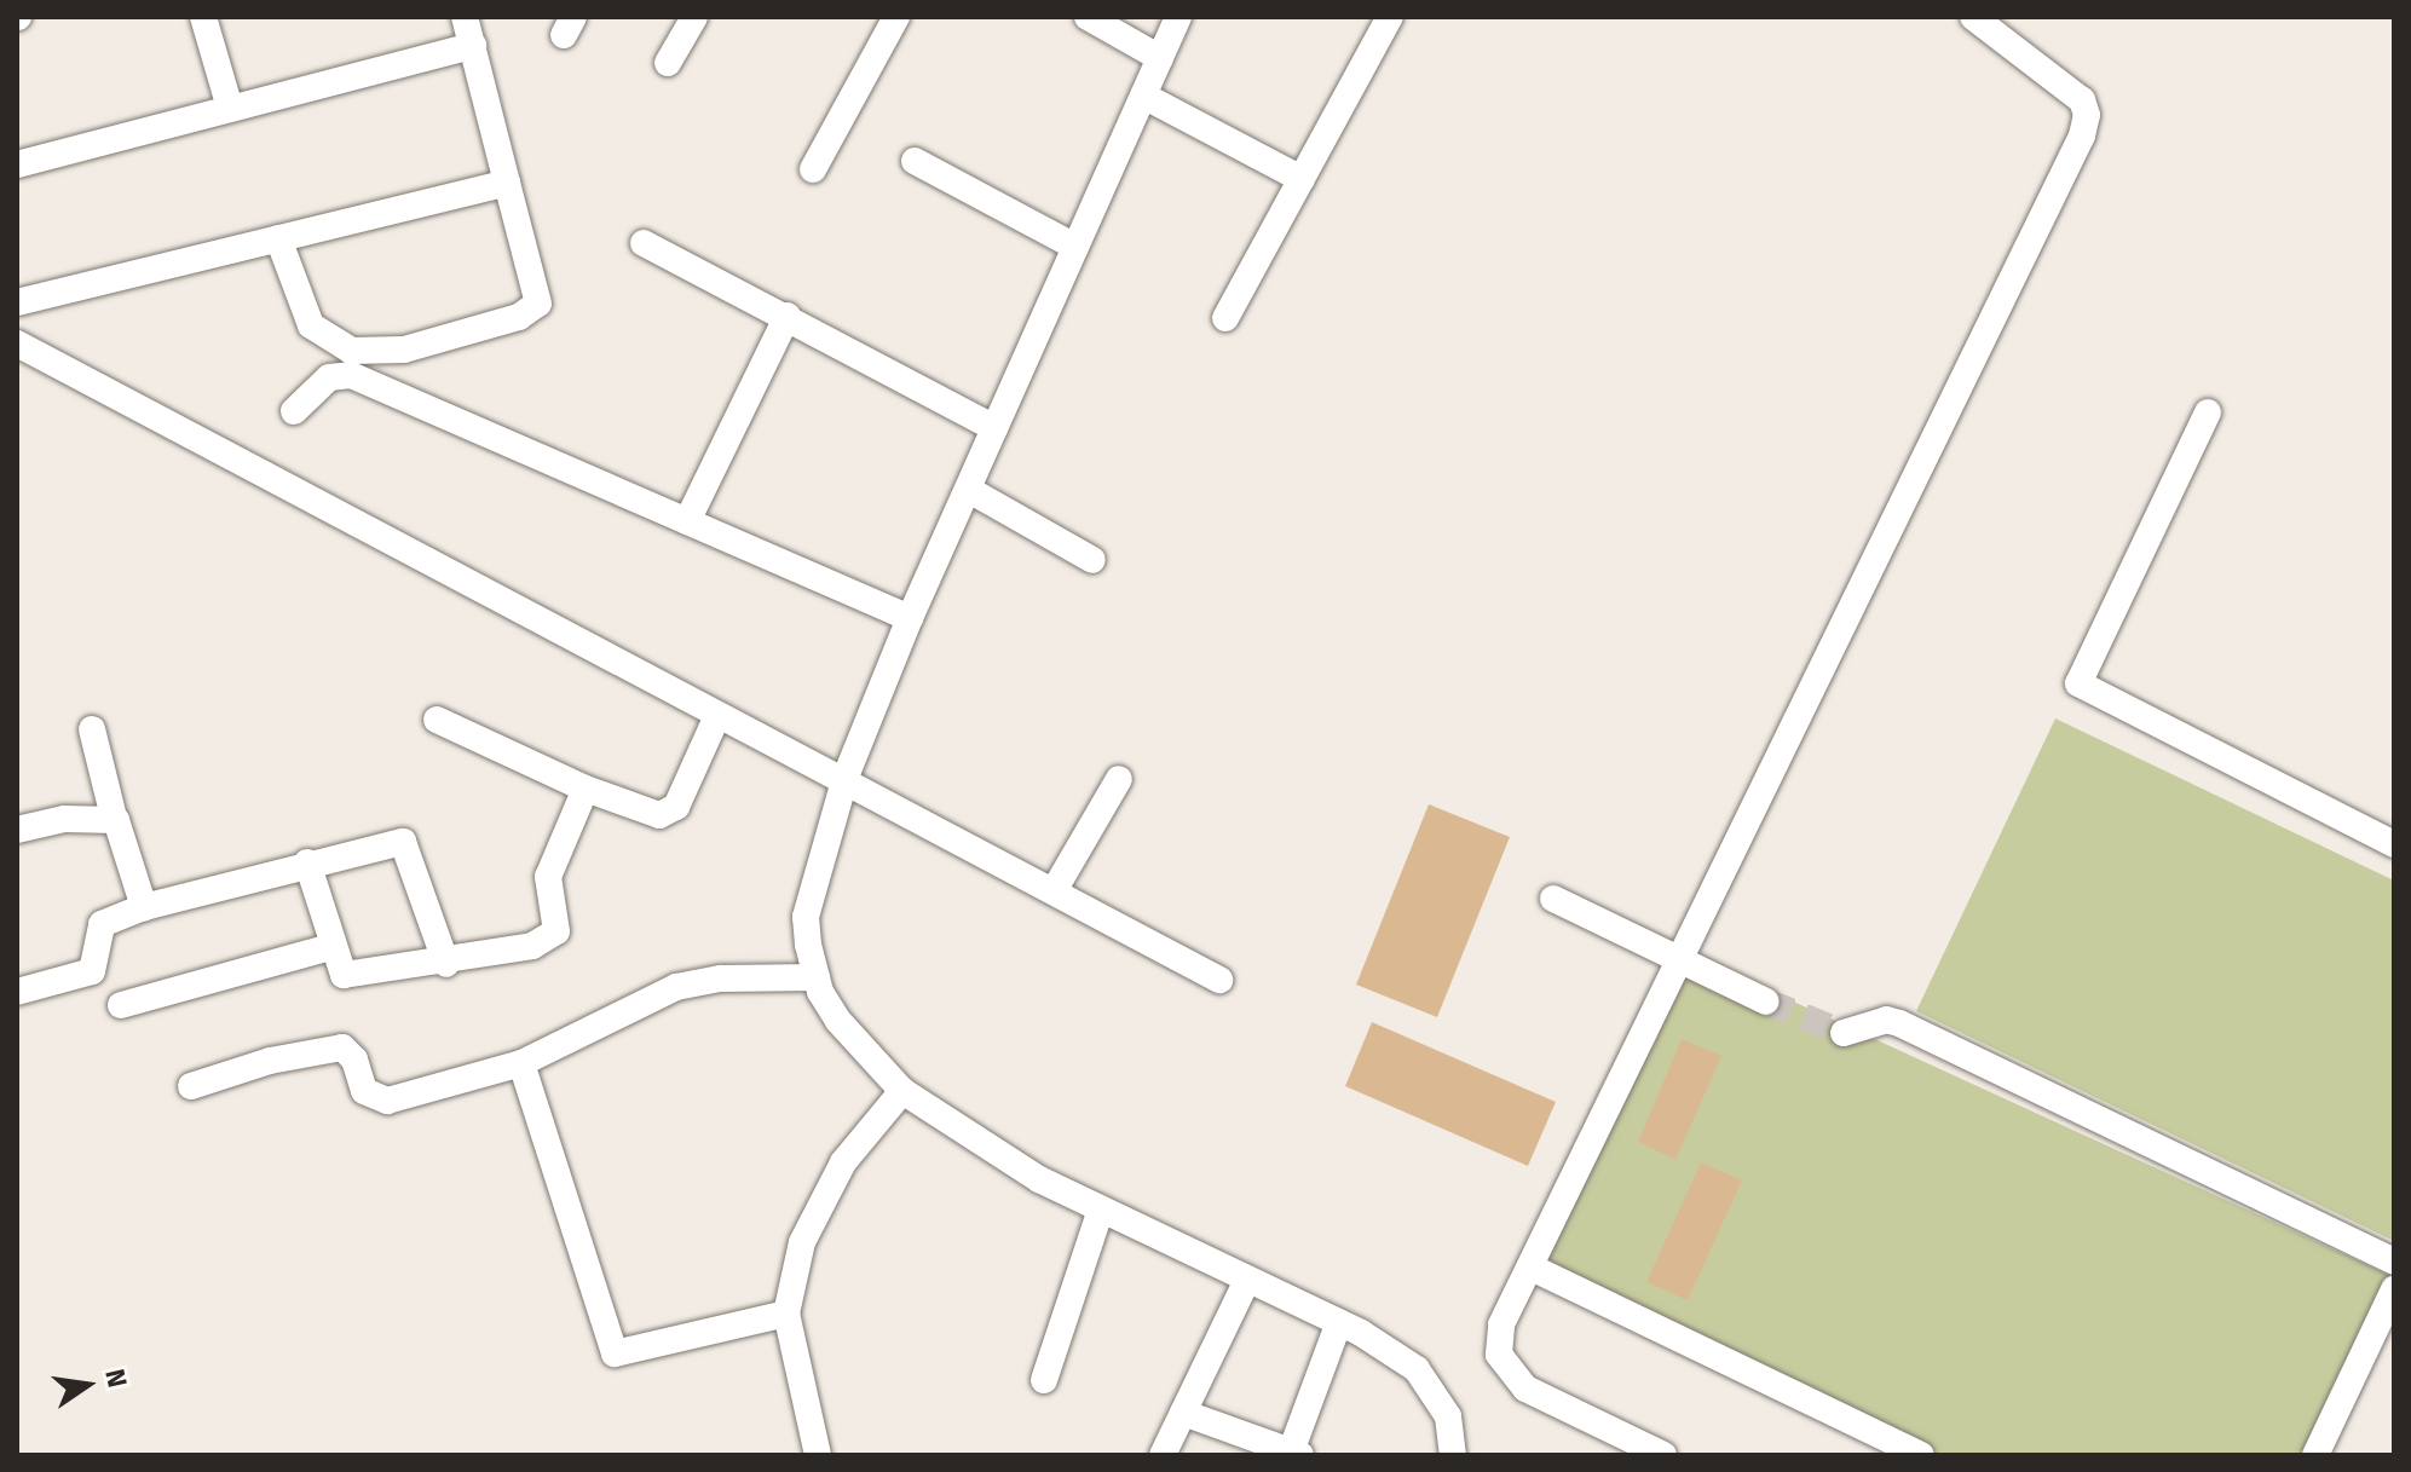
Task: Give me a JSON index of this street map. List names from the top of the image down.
{
  "north": "right"
}
